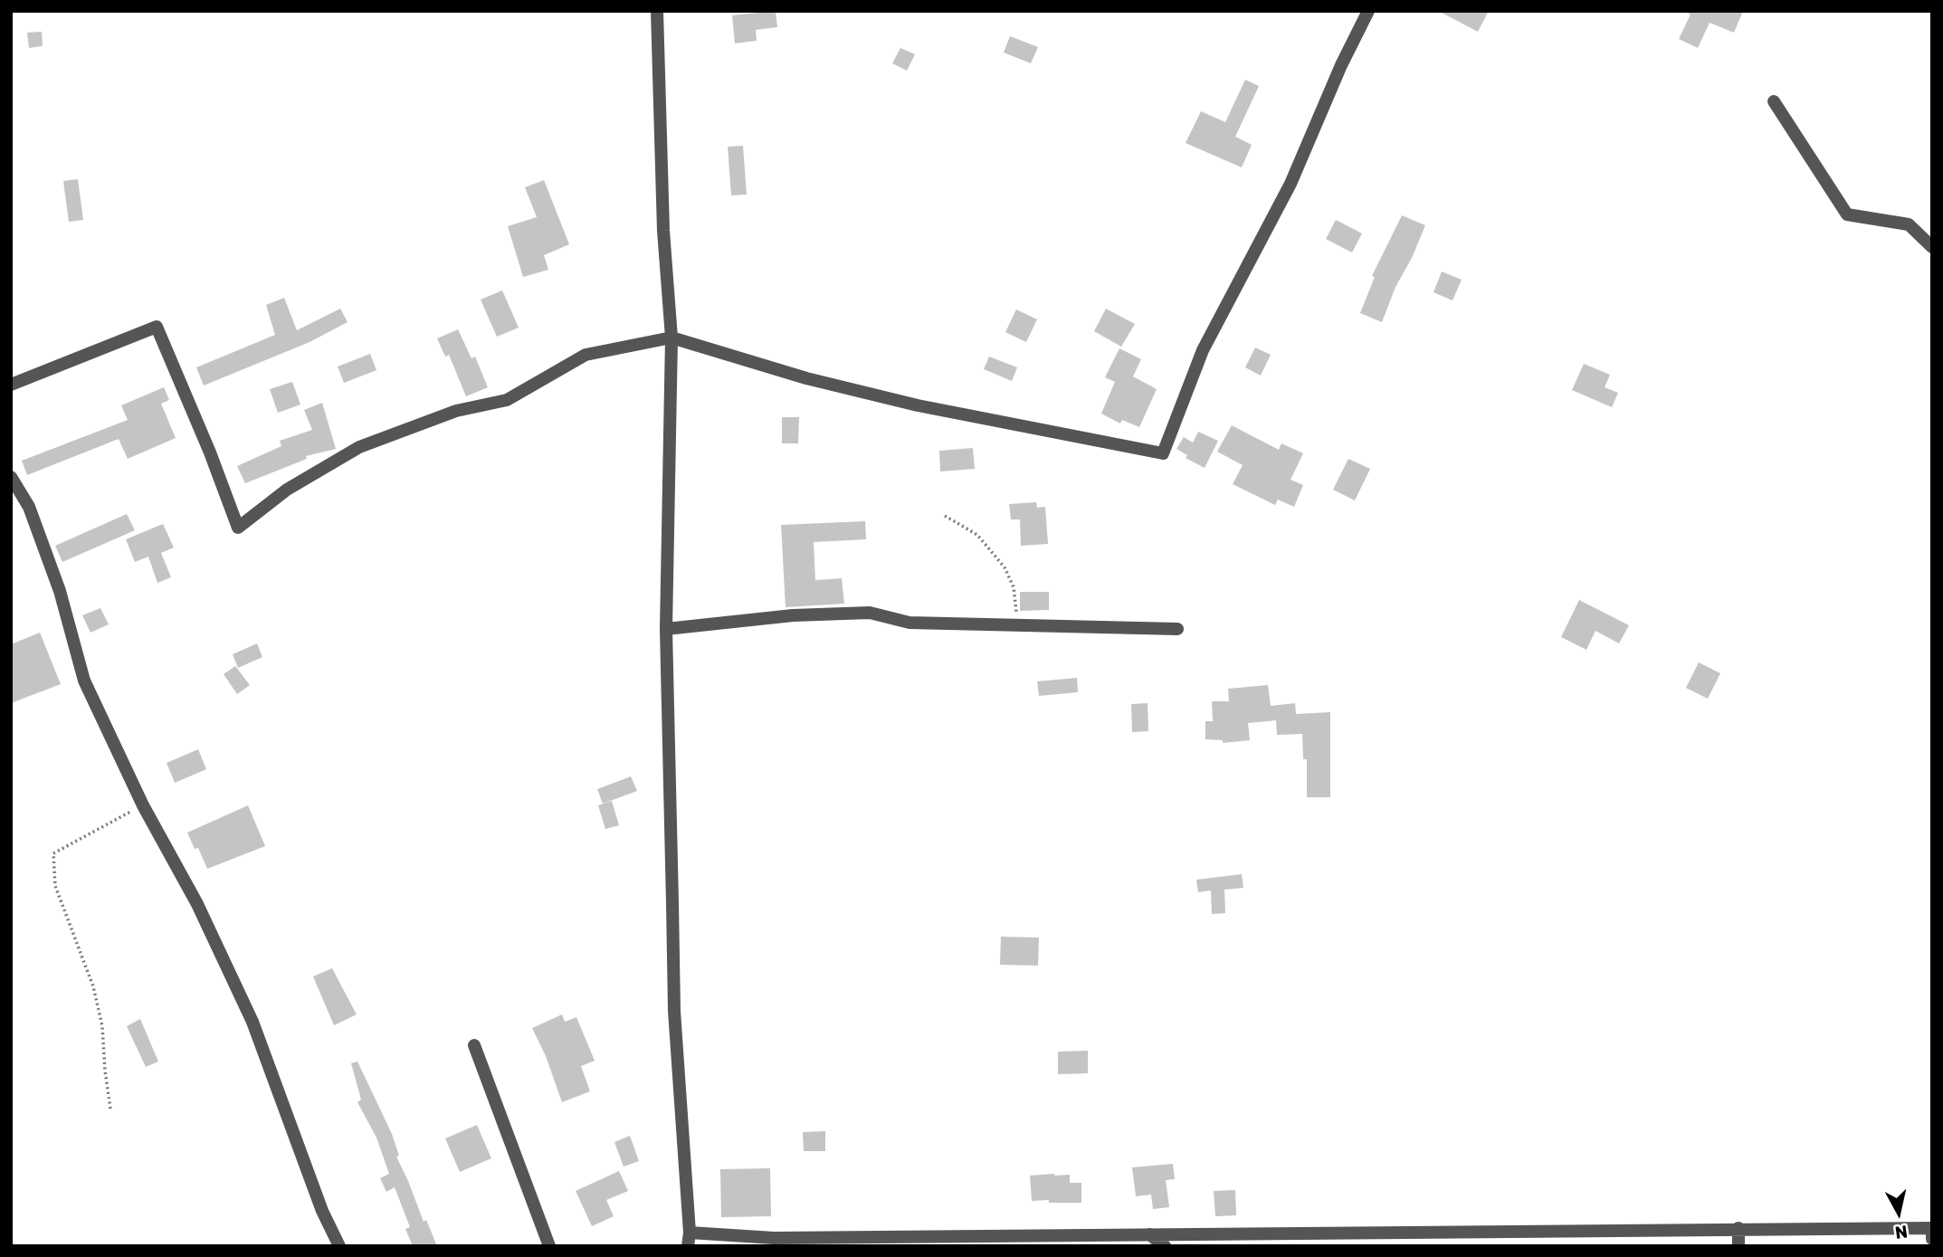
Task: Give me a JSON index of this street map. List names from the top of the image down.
{
  "north": "bottom"
}
